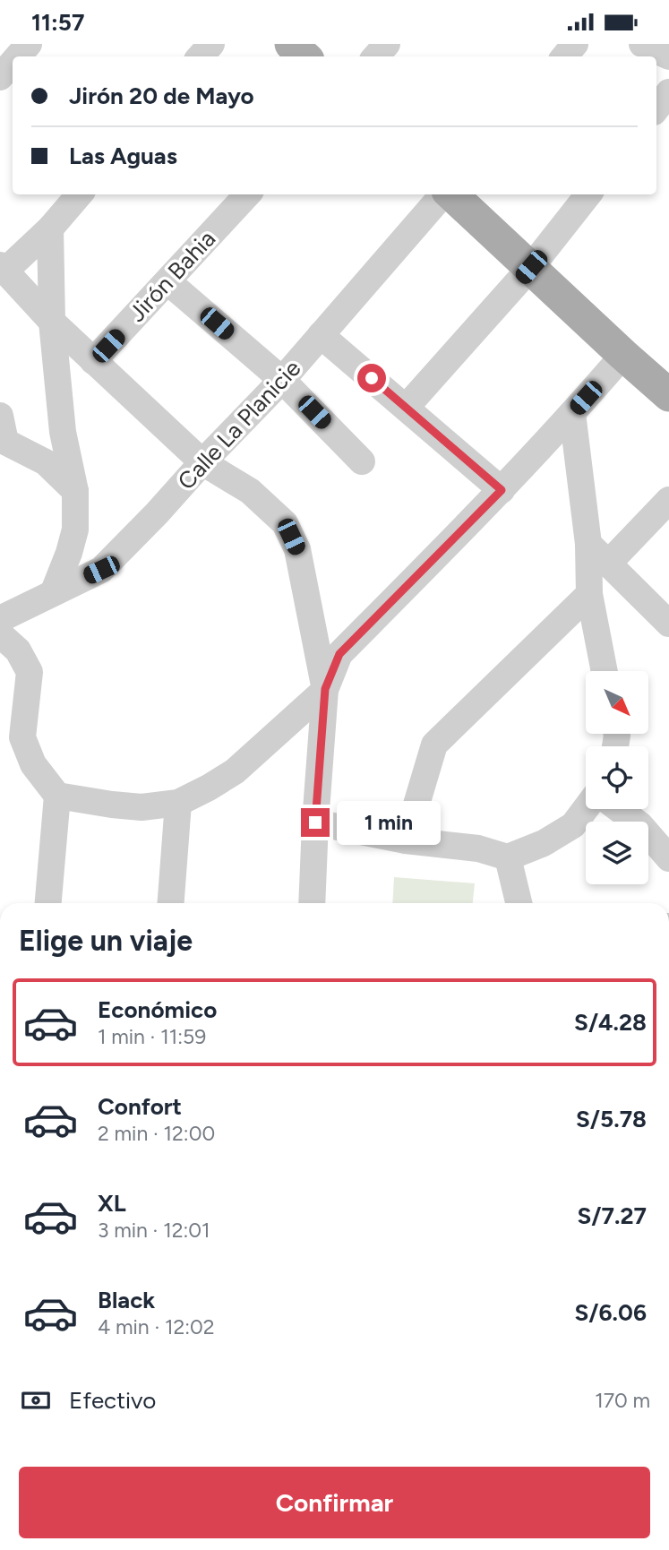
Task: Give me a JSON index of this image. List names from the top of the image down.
{
  "streets": {
    "street": ["Jirón Bahia", "Calle La Planicie"]
  },
  "north": "bottom right",
  "page": {
    "status": "11:57",
    "banner": ["Jirón 20 de Mayo", "Las Aguas"],
    "bubble": "1 min",
    "heading": "Elige un viaje",
    "list": [
      {
        "name": "Económico",
        "note": "1 min · 11:59",
        "value": "S/4.28"
      },
      {
        "name": "Confort",
        "note": "2 min · 12:00",
        "value": "S/5.78"
      },
      {
        "name": "XL",
        "note": "3 min · 12:01",
        "value": "S/7.27"
      },
      {
        "name": "Black",
        "note": "4 min · 12:02",
        "value": "S/6.06"
      }
    ],
    "pay": ["Efectivo", "170 m"],
    "buttons": "Confirmar"
  }
}
